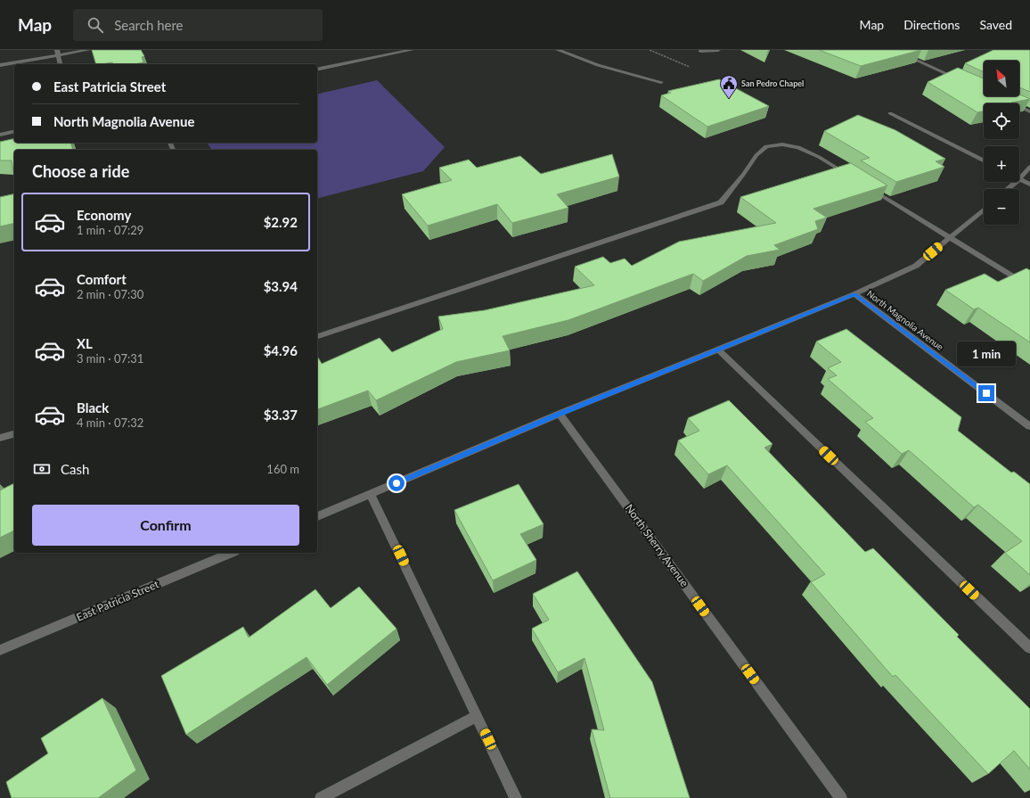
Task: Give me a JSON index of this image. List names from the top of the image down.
{
  "streets": {
    "street": ["North Magnolia Avenue", "North Sherry Avenue", "East Patricia Street"]
  },
  "places": {
    "public building": ["San Pedro Chapel"]
  },
  "north": "top left",
  "page": {
    "header": "Map",
    "search": "Search here",
    "nav": ["Map", "Directions", "Saved"],
    "map_buttons": ["+", "−"],
    "banner": ["East Patricia Street", "North Magnolia Avenue"],
    "heading": "Choose a ride",
    "list": [
      {
        "name": "Economy",
        "note": "1 min · 07:29",
        "value": "$2.92"
      },
      {
        "name": "Comfort",
        "note": "2 min · 07:30",
        "value": "$3.94"
      },
      {
        "name": "XL",
        "note": "3 min · 07:31",
        "value": "$4.96"
      },
      {
        "name": "Black",
        "note": "4 min · 07:32",
        "value": "$3.37"
      }
    ],
    "bubble": "1 min",
    "pay": ["Cash", "160 m"],
    "buttons": "Confirm"
  }
}
